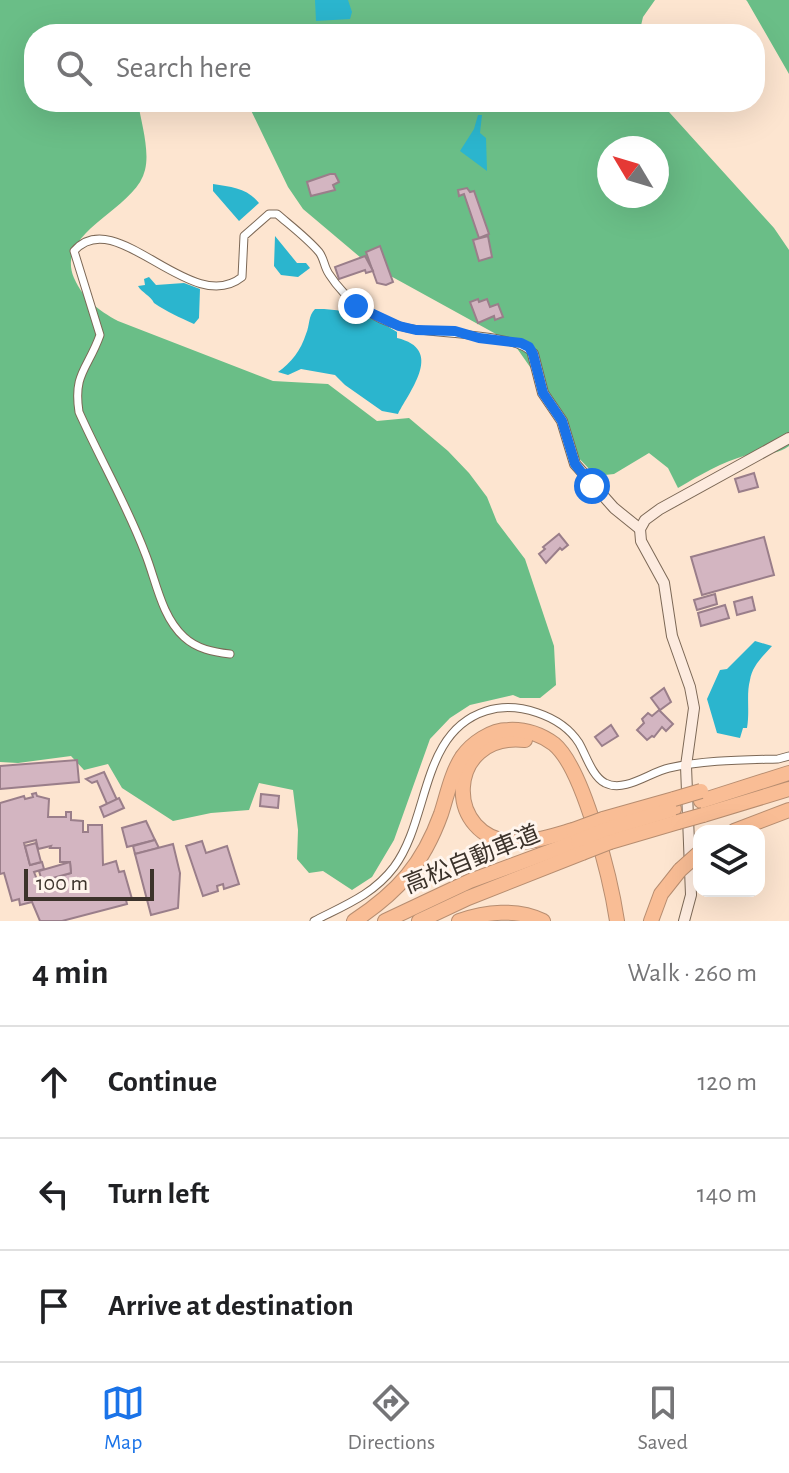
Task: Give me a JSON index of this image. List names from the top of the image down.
{
  "streets": {
    "highway": ["高松自動車道"]
  },
  "scale_bar": "100 m",
  "north": "top left",
  "page": {
    "search": "Search here",
    "scale": "100 m",
    "heading": ["4 min", "Walk · 260 m"],
    "list": [
      ["Continue", "120 m"],
      ["Turn left", "140 m"],
      "Arrive at destination"
    ],
    "nav": ["Map", "Directions", "Saved"]
  }
}
